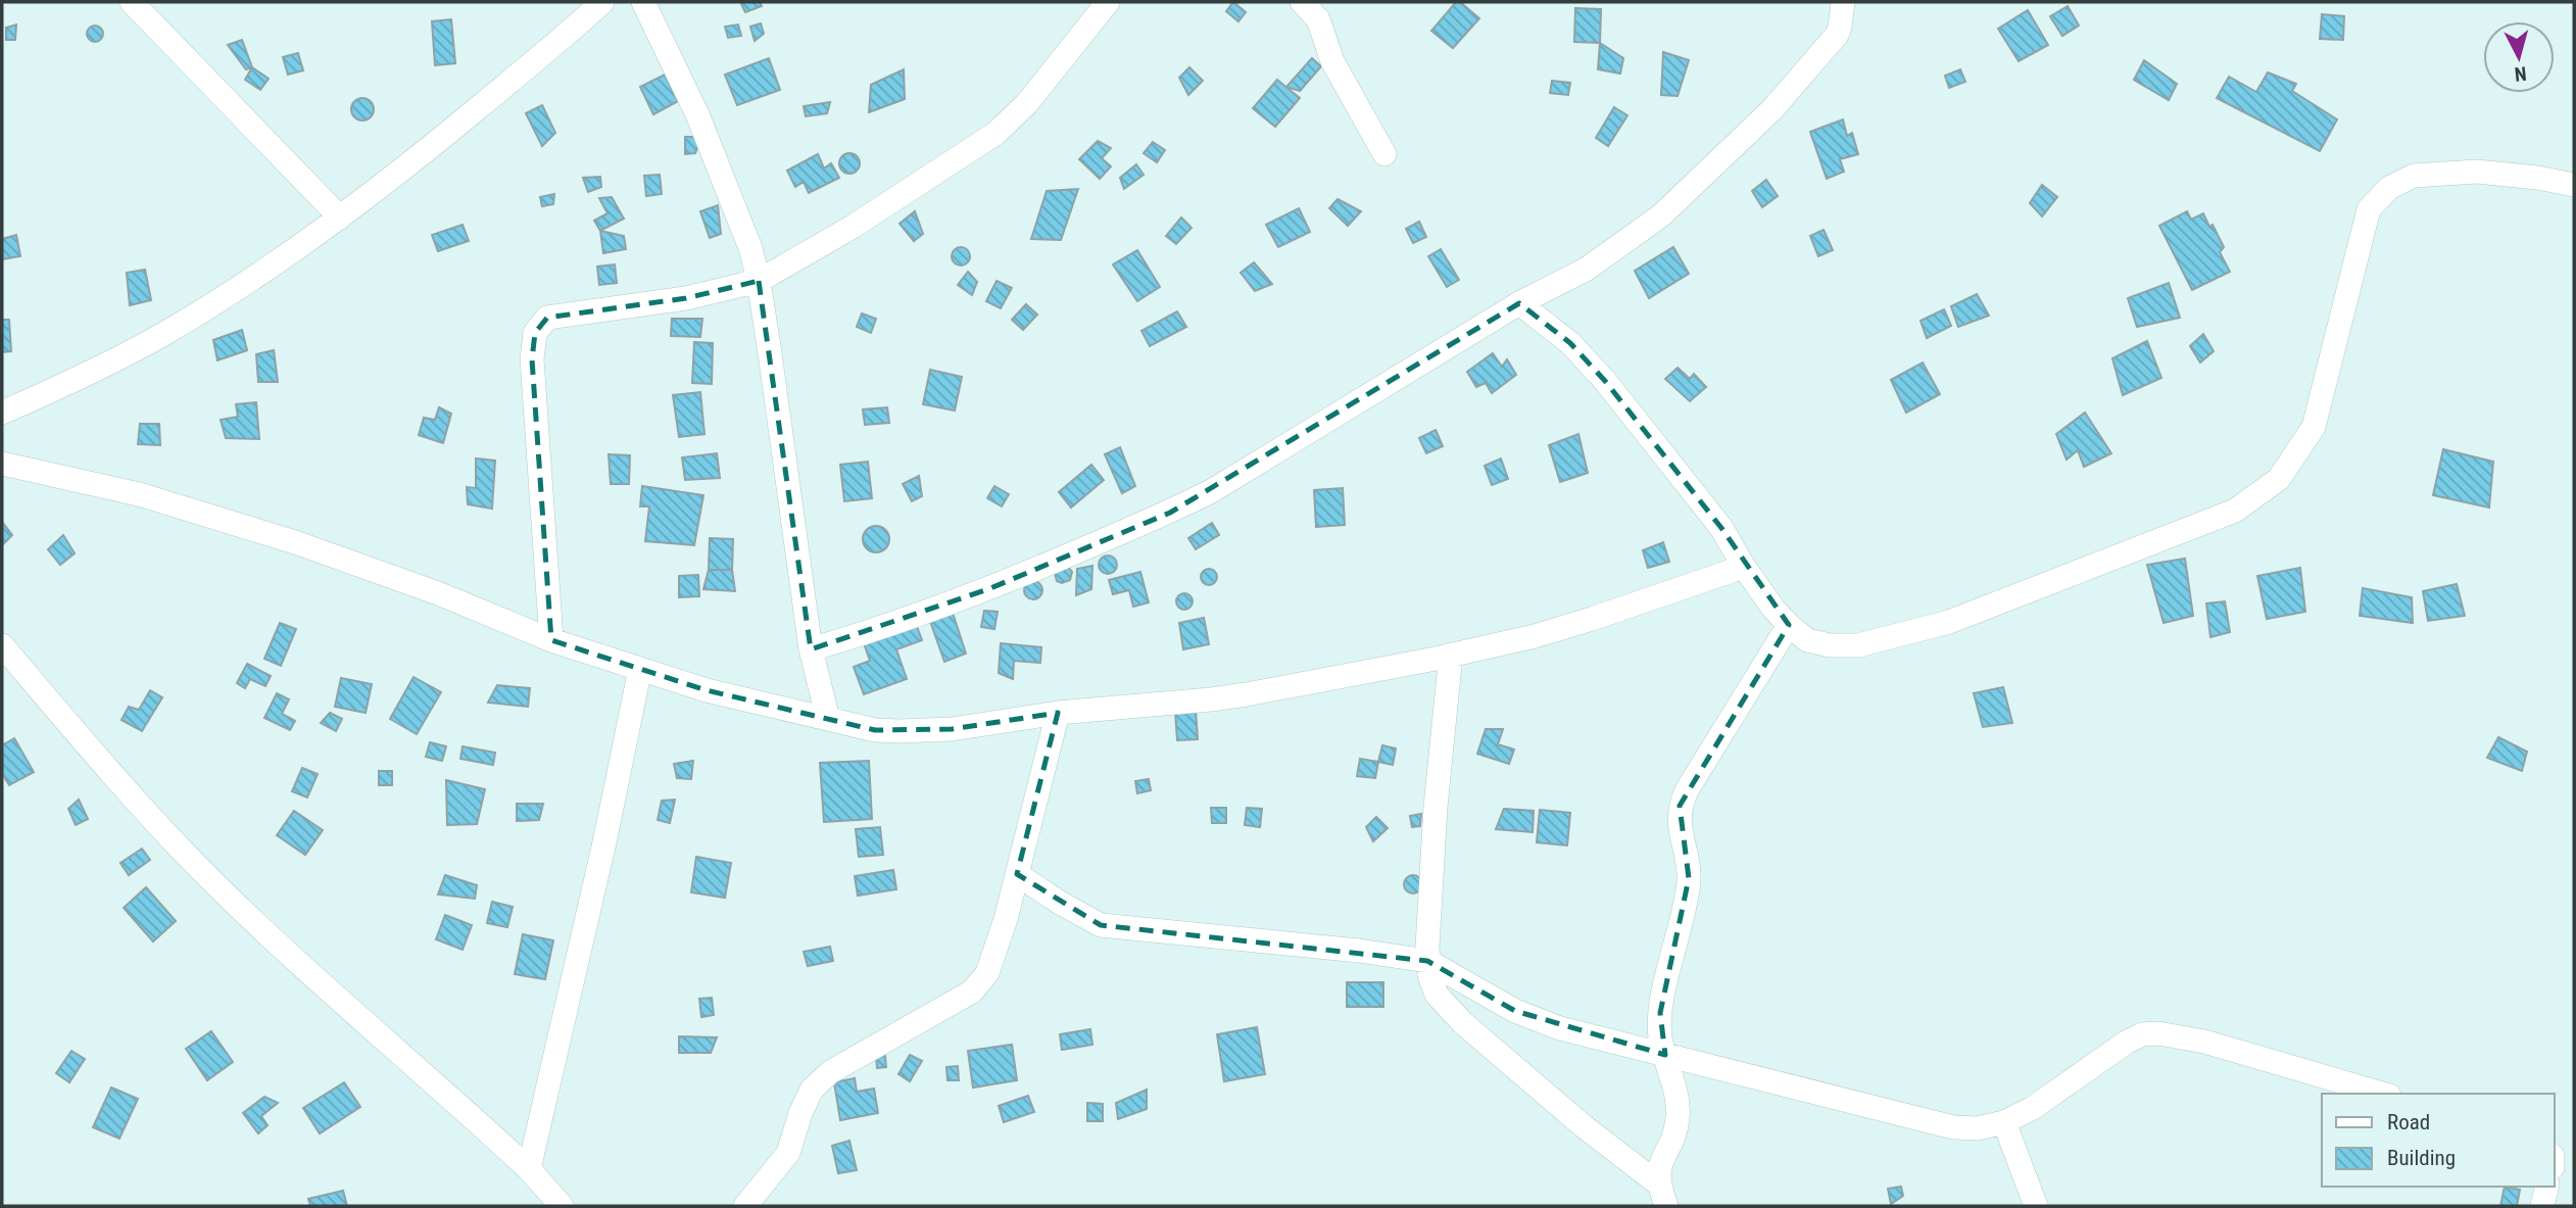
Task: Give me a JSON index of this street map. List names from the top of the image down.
{
  "legend": ["Road", "Building"],
  "north": "bottom"
}
